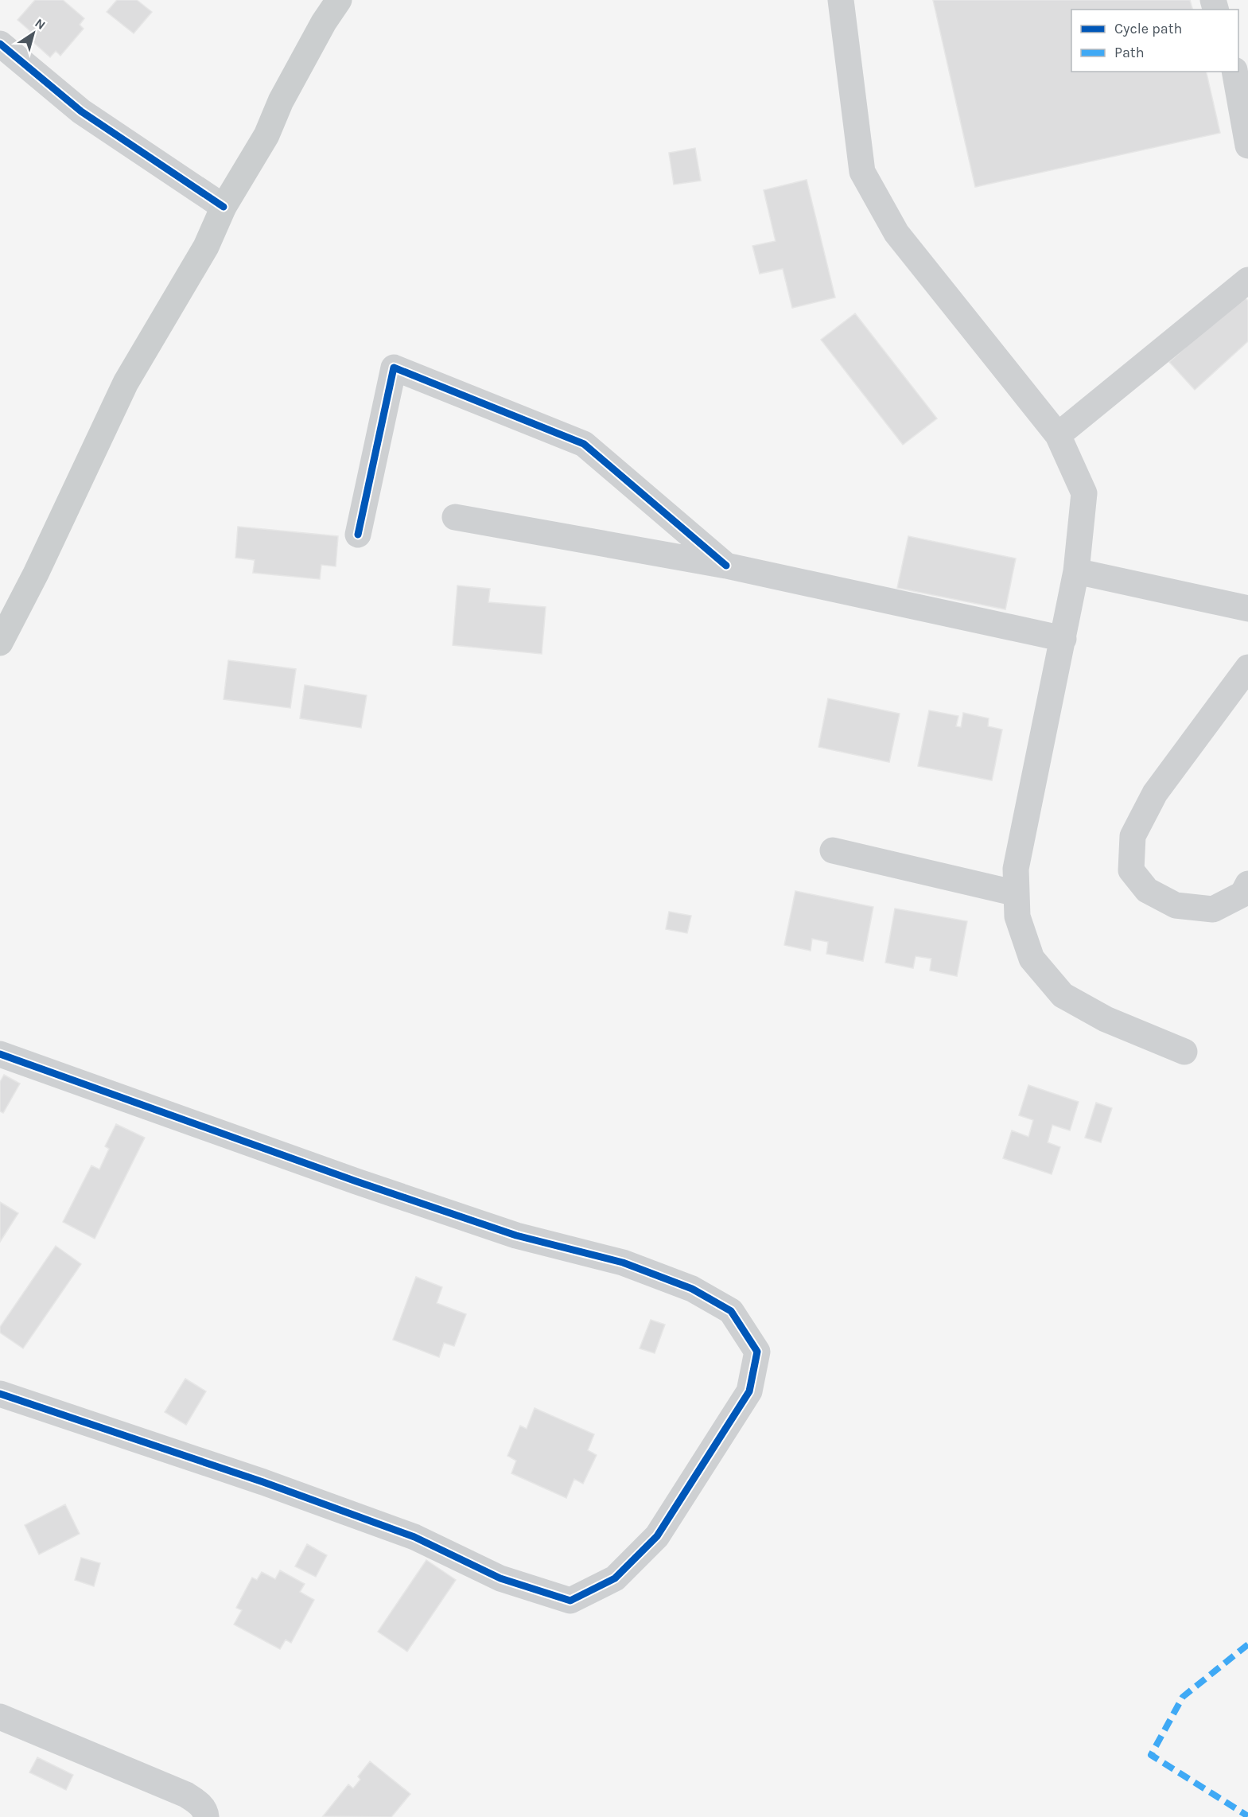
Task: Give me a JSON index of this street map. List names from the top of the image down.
{
  "legend": ["Cycle path", "Path"],
  "north": "top right"
}
